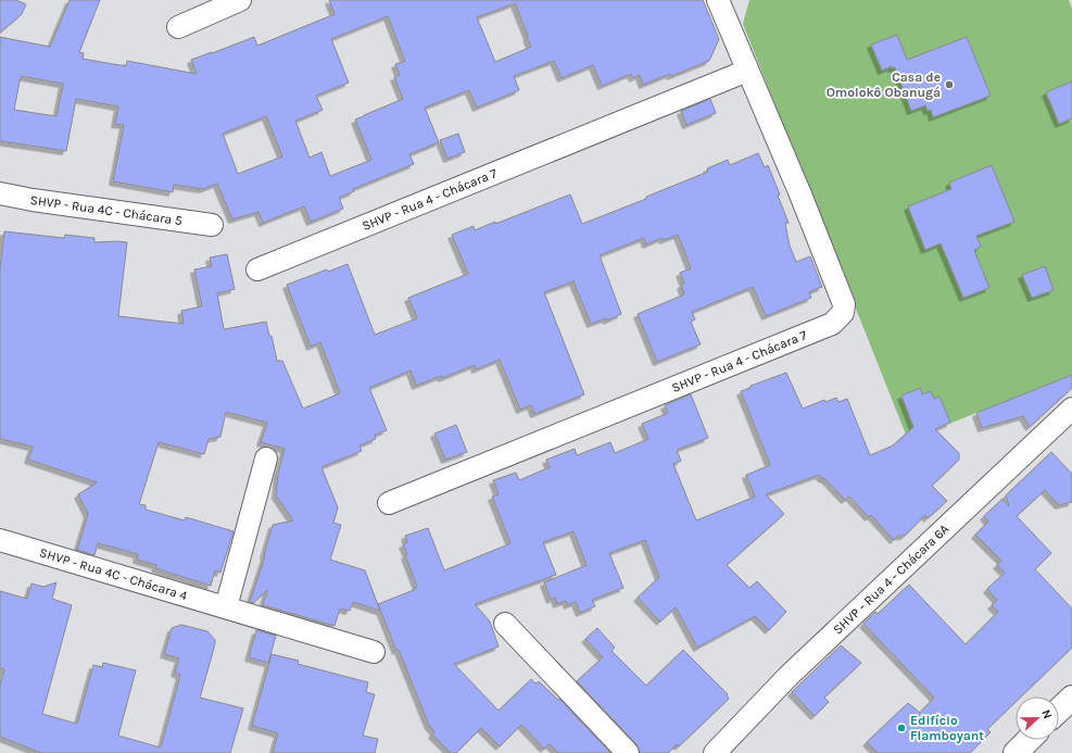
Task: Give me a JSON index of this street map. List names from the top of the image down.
{
  "streets": {
    "street": [
      "SHVP - Rua 4 - Chácara 7",
      "SHVP - Rua 4C - Chácara 5",
      "SHVP - Rua 4C - Chácara 4",
      "SHVP - Rua 4 - Chácara 6A"
    ]
  },
  "places": ["Casa de Omolokô Obanugá", "Edifício Flamboyant"],
  "north": "right"
}
